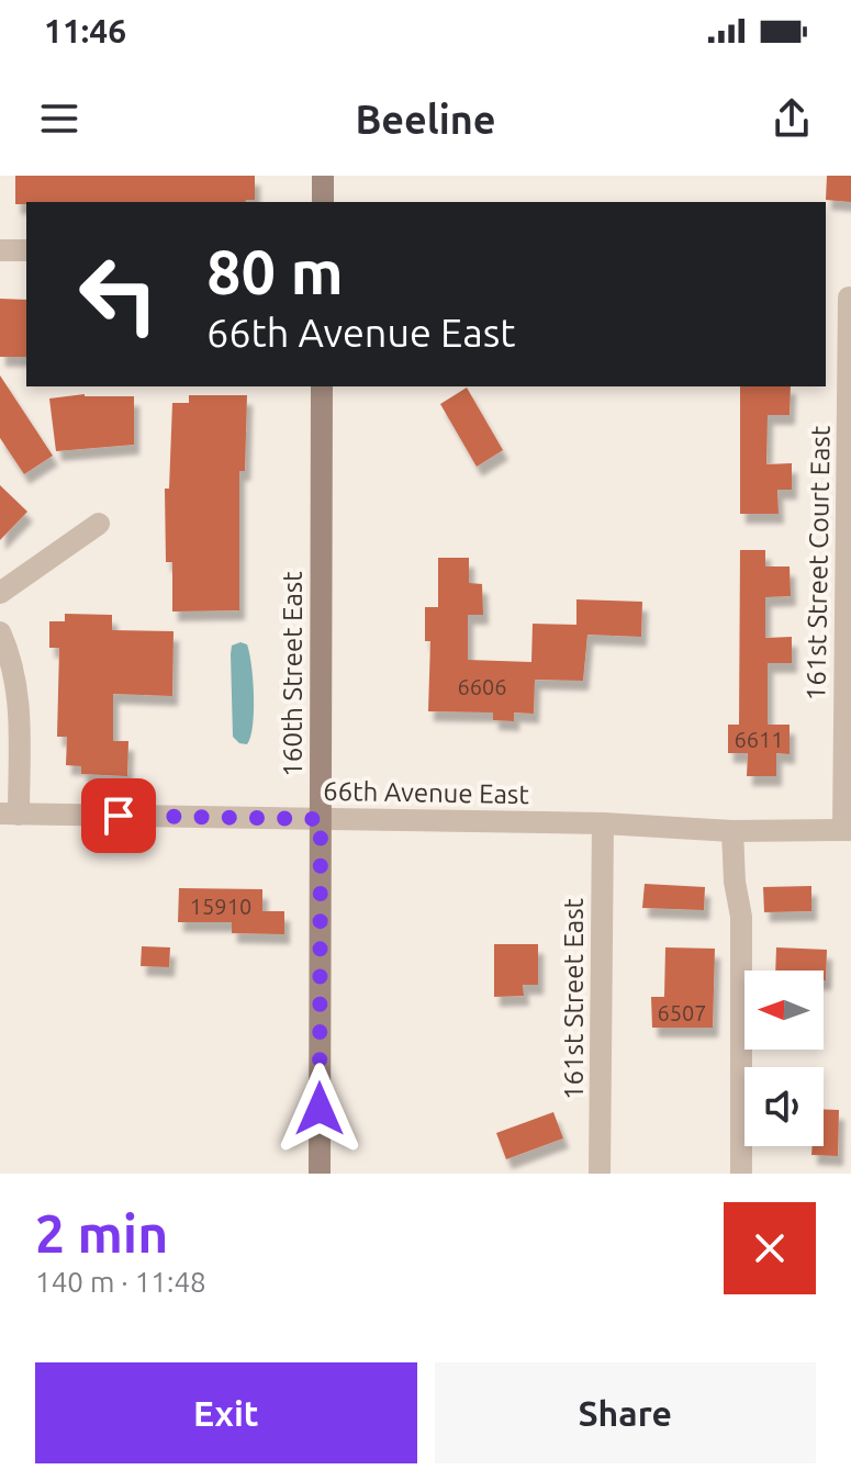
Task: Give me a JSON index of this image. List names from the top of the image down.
{
  "streets": {
    "main road": ["160th Street East"],
    "street": ["161st Street Court East", "66th Avenue East", "161st Street East"]
  },
  "crossings": [
    ["161st Street Court East", "66th Avenue East"],
    ["160th Street East", "66th Avenue East"],
    ["66th Avenue East", "161st Street East"]
  ],
  "house_numbers": [
    "6606",
    "6611",
    "15910",
    "6507"
  ],
  "north": "left",
  "page": {
    "status": "11:46",
    "header": "Beeline",
    "turn": ["80 m", "66th Avenue East"],
    "heading": ["2 min", "140 m · 11:48"],
    "buttons": ["Exit", "Share"]
  }
}
